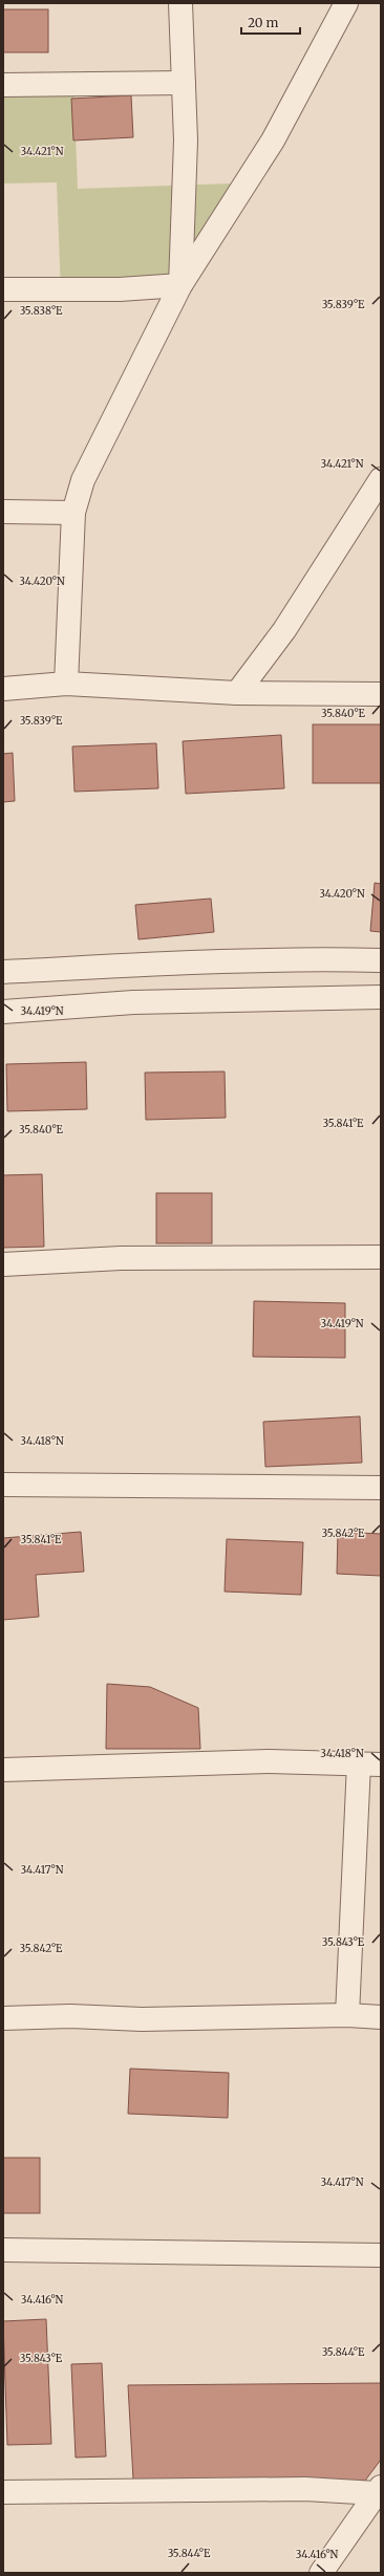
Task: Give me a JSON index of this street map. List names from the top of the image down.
{
  "scale_bar": "20 m",
  "coordinates": [
    "34.421°N",
    "35.839°E",
    "35.838°E",
    "34.420°N",
    "35.840°E",
    "34.419°N",
    "35.841°E",
    "34.418°N",
    "35.842°E",
    "34.417°N",
    "35.843°E",
    "34.416°N",
    "35.844°E"
  ]
}
